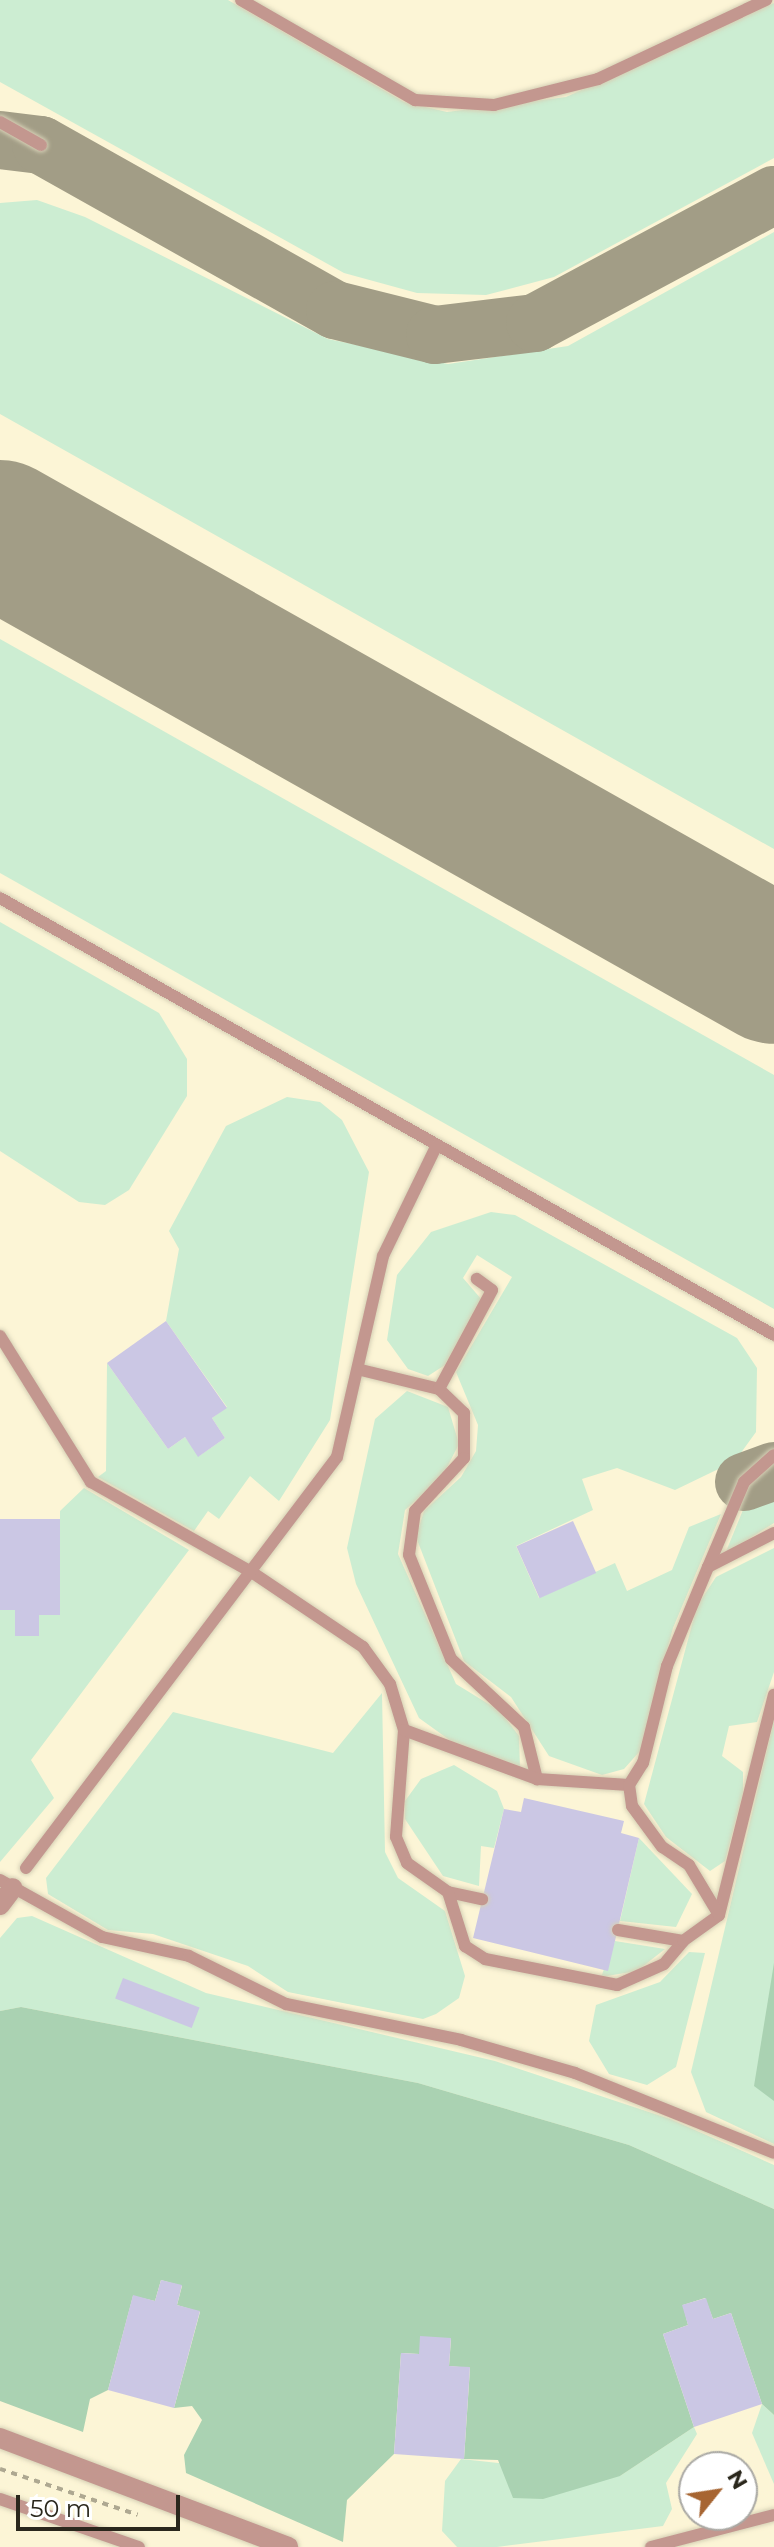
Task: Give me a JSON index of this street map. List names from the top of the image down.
{
  "scale_bar": "50 m",
  "north": "top right"
}
